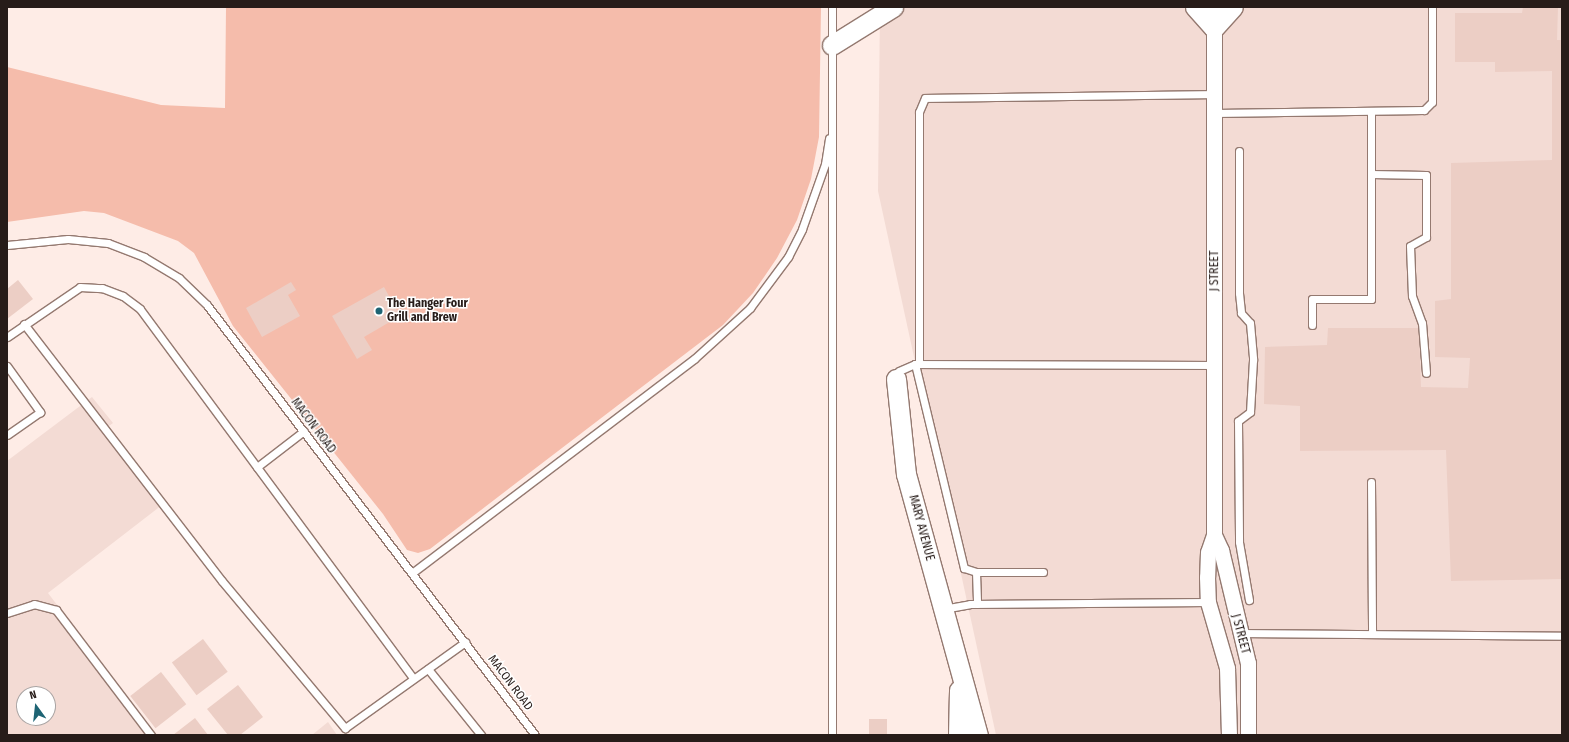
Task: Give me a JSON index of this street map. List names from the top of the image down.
{
  "streets": {
    "street": ["J STREET", "MARY AVENUE"],
    "lane": ["MACON ROAD"]
  },
  "places": ["The Hanger Four Grill and Brew"],
  "north": "top"
}
